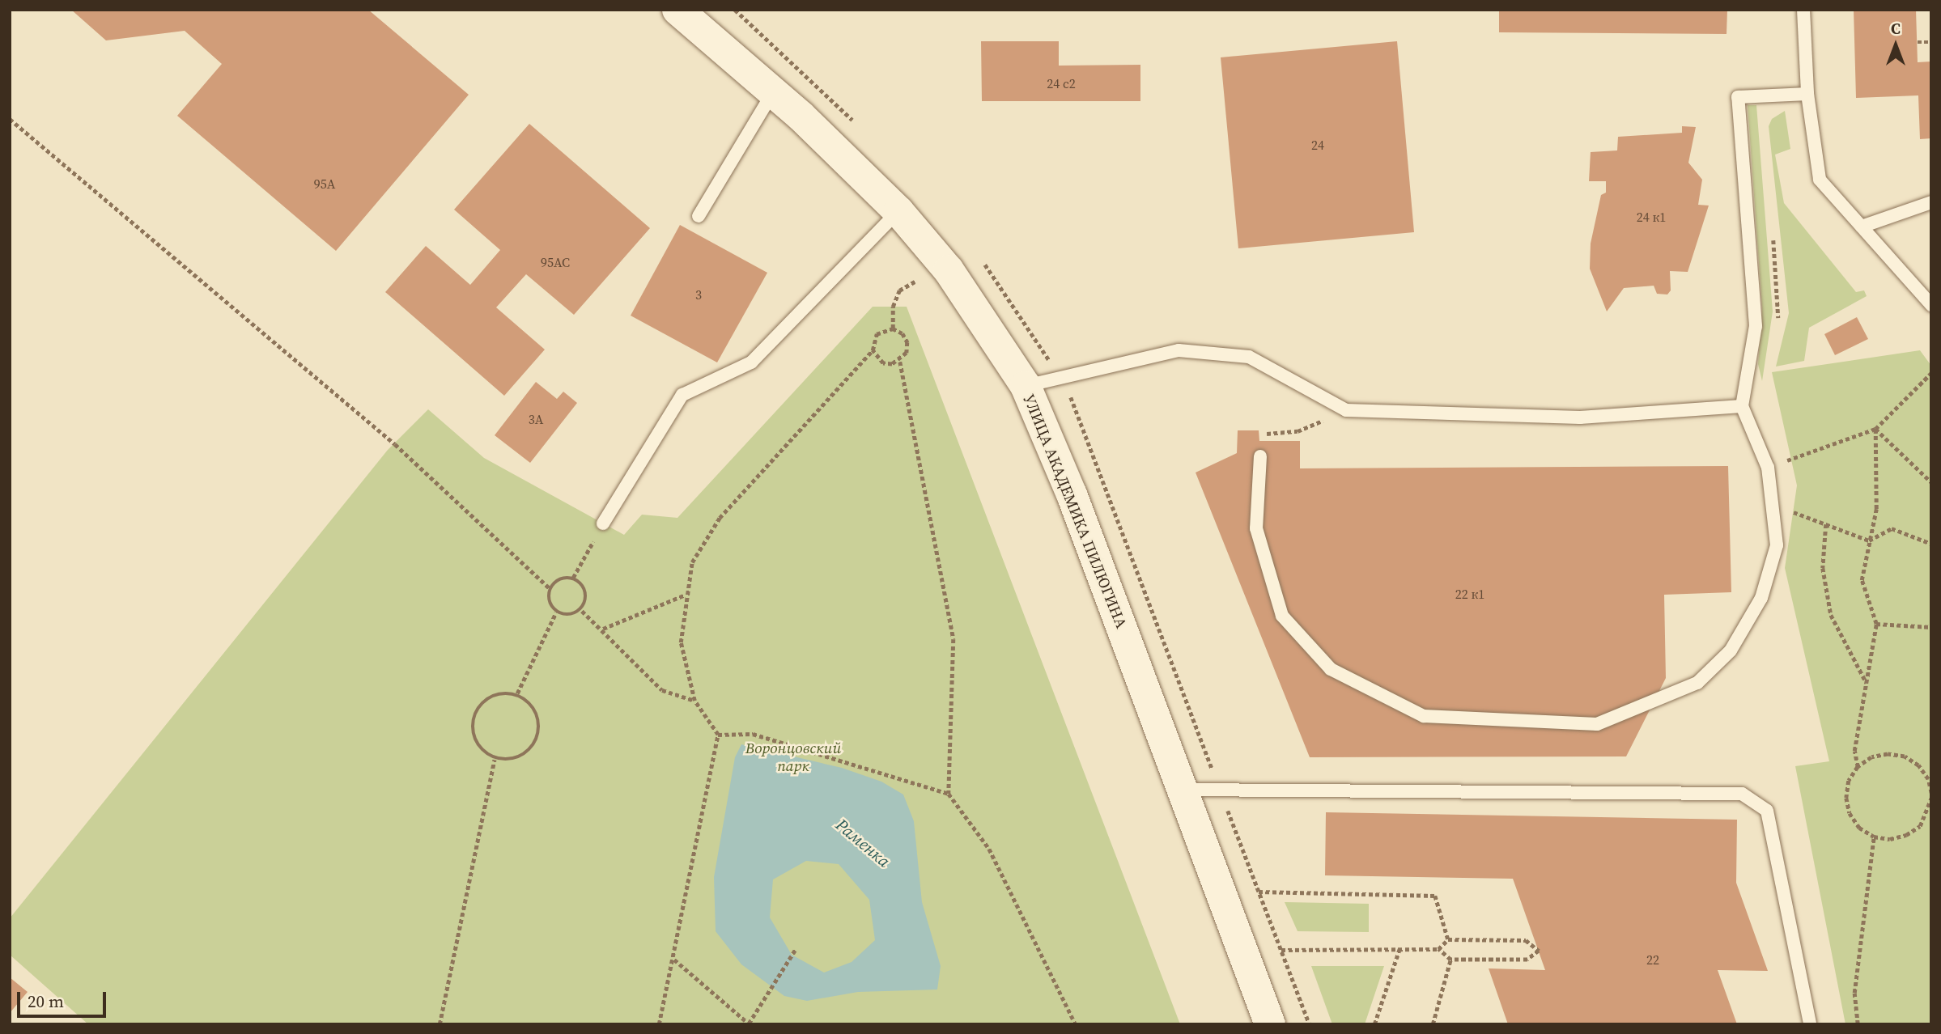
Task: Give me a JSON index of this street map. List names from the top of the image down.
{
  "streets": {
    "street": ["УЛИЦА АКАДЕМИКА ПИЛЮГИНА"]
  },
  "water": ["Раменка"],
  "parks": ["Воронцовский парк"],
  "house_numbers": [
    "24 с2",
    "24",
    "95А",
    "24 к1",
    "95АС",
    "3",
    "3А",
    "22 к1",
    "22"
  ],
  "scale_bar": "20 m",
  "north": "top"
}
